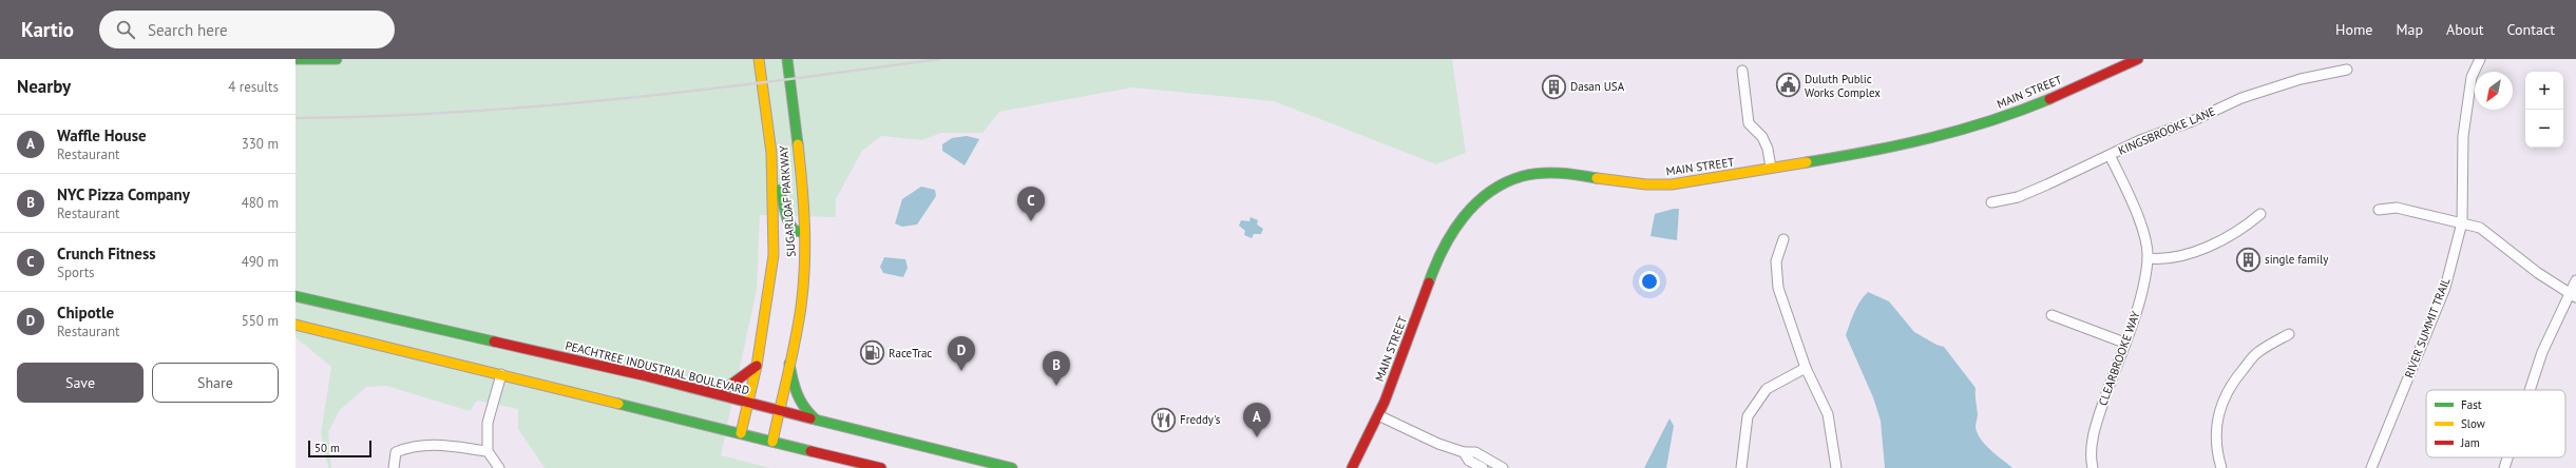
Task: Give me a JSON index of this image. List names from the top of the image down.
{
  "streets": {
    "main road": ["MAIN STREET", "SUGARLOAF PARKWAY", "PEACHTREE INDUSTRIAL BOULEVARD"],
    "street": ["KINGSBROOKE LANE", "RIVER SUMMIT TRAIL", "CLEARBROOKE WAY"]
  },
  "crossings": [
    ["KINGSBROOKE LANE", "CLEARBROOKE WAY"],
    ["SUGARLOAF PARKWAY", "PEACHTREE INDUSTRIAL BOULEVARD"]
  ],
  "places": {
    "public building": ["Duluth Public Works Complex"],
    "building": ["Dasan USA", "single family"],
    "fuel station": ["RaceTrac"],
    "restaurant": ["Freddy's"]
  },
  "legend": ["Fast", "Slow", "Jam"],
  "scale_bar": "50 m",
  "north": "bottom left",
  "page": {
    "header": "Kartio",
    "search": "Search here",
    "nav": [
      "Home",
      "Map",
      "About",
      "Contact"
    ],
    "heading": ["Nearby", "4 results"],
    "map_buttons": ["+", "−"],
    "list": [
      {
        "mark": "A",
        "name": "Waffle House",
        "note": "Restaurant",
        "value": "330 m"
      },
      {
        "mark": "B",
        "name": "NYC Pizza Company",
        "note": "Restaurant",
        "value": "480 m"
      },
      {
        "mark": "C",
        "name": "Crunch Fitness",
        "note": "Sports",
        "value": "490 m"
      },
      {
        "mark": "D",
        "name": "Chipotle",
        "note": "Restaurant",
        "value": "550 m"
      }
    ],
    "pins": [
      "C",
      "D",
      "B",
      "A"
    ],
    "buttons": ["Save", "Share"],
    "scale": "50 m"
  }
}
